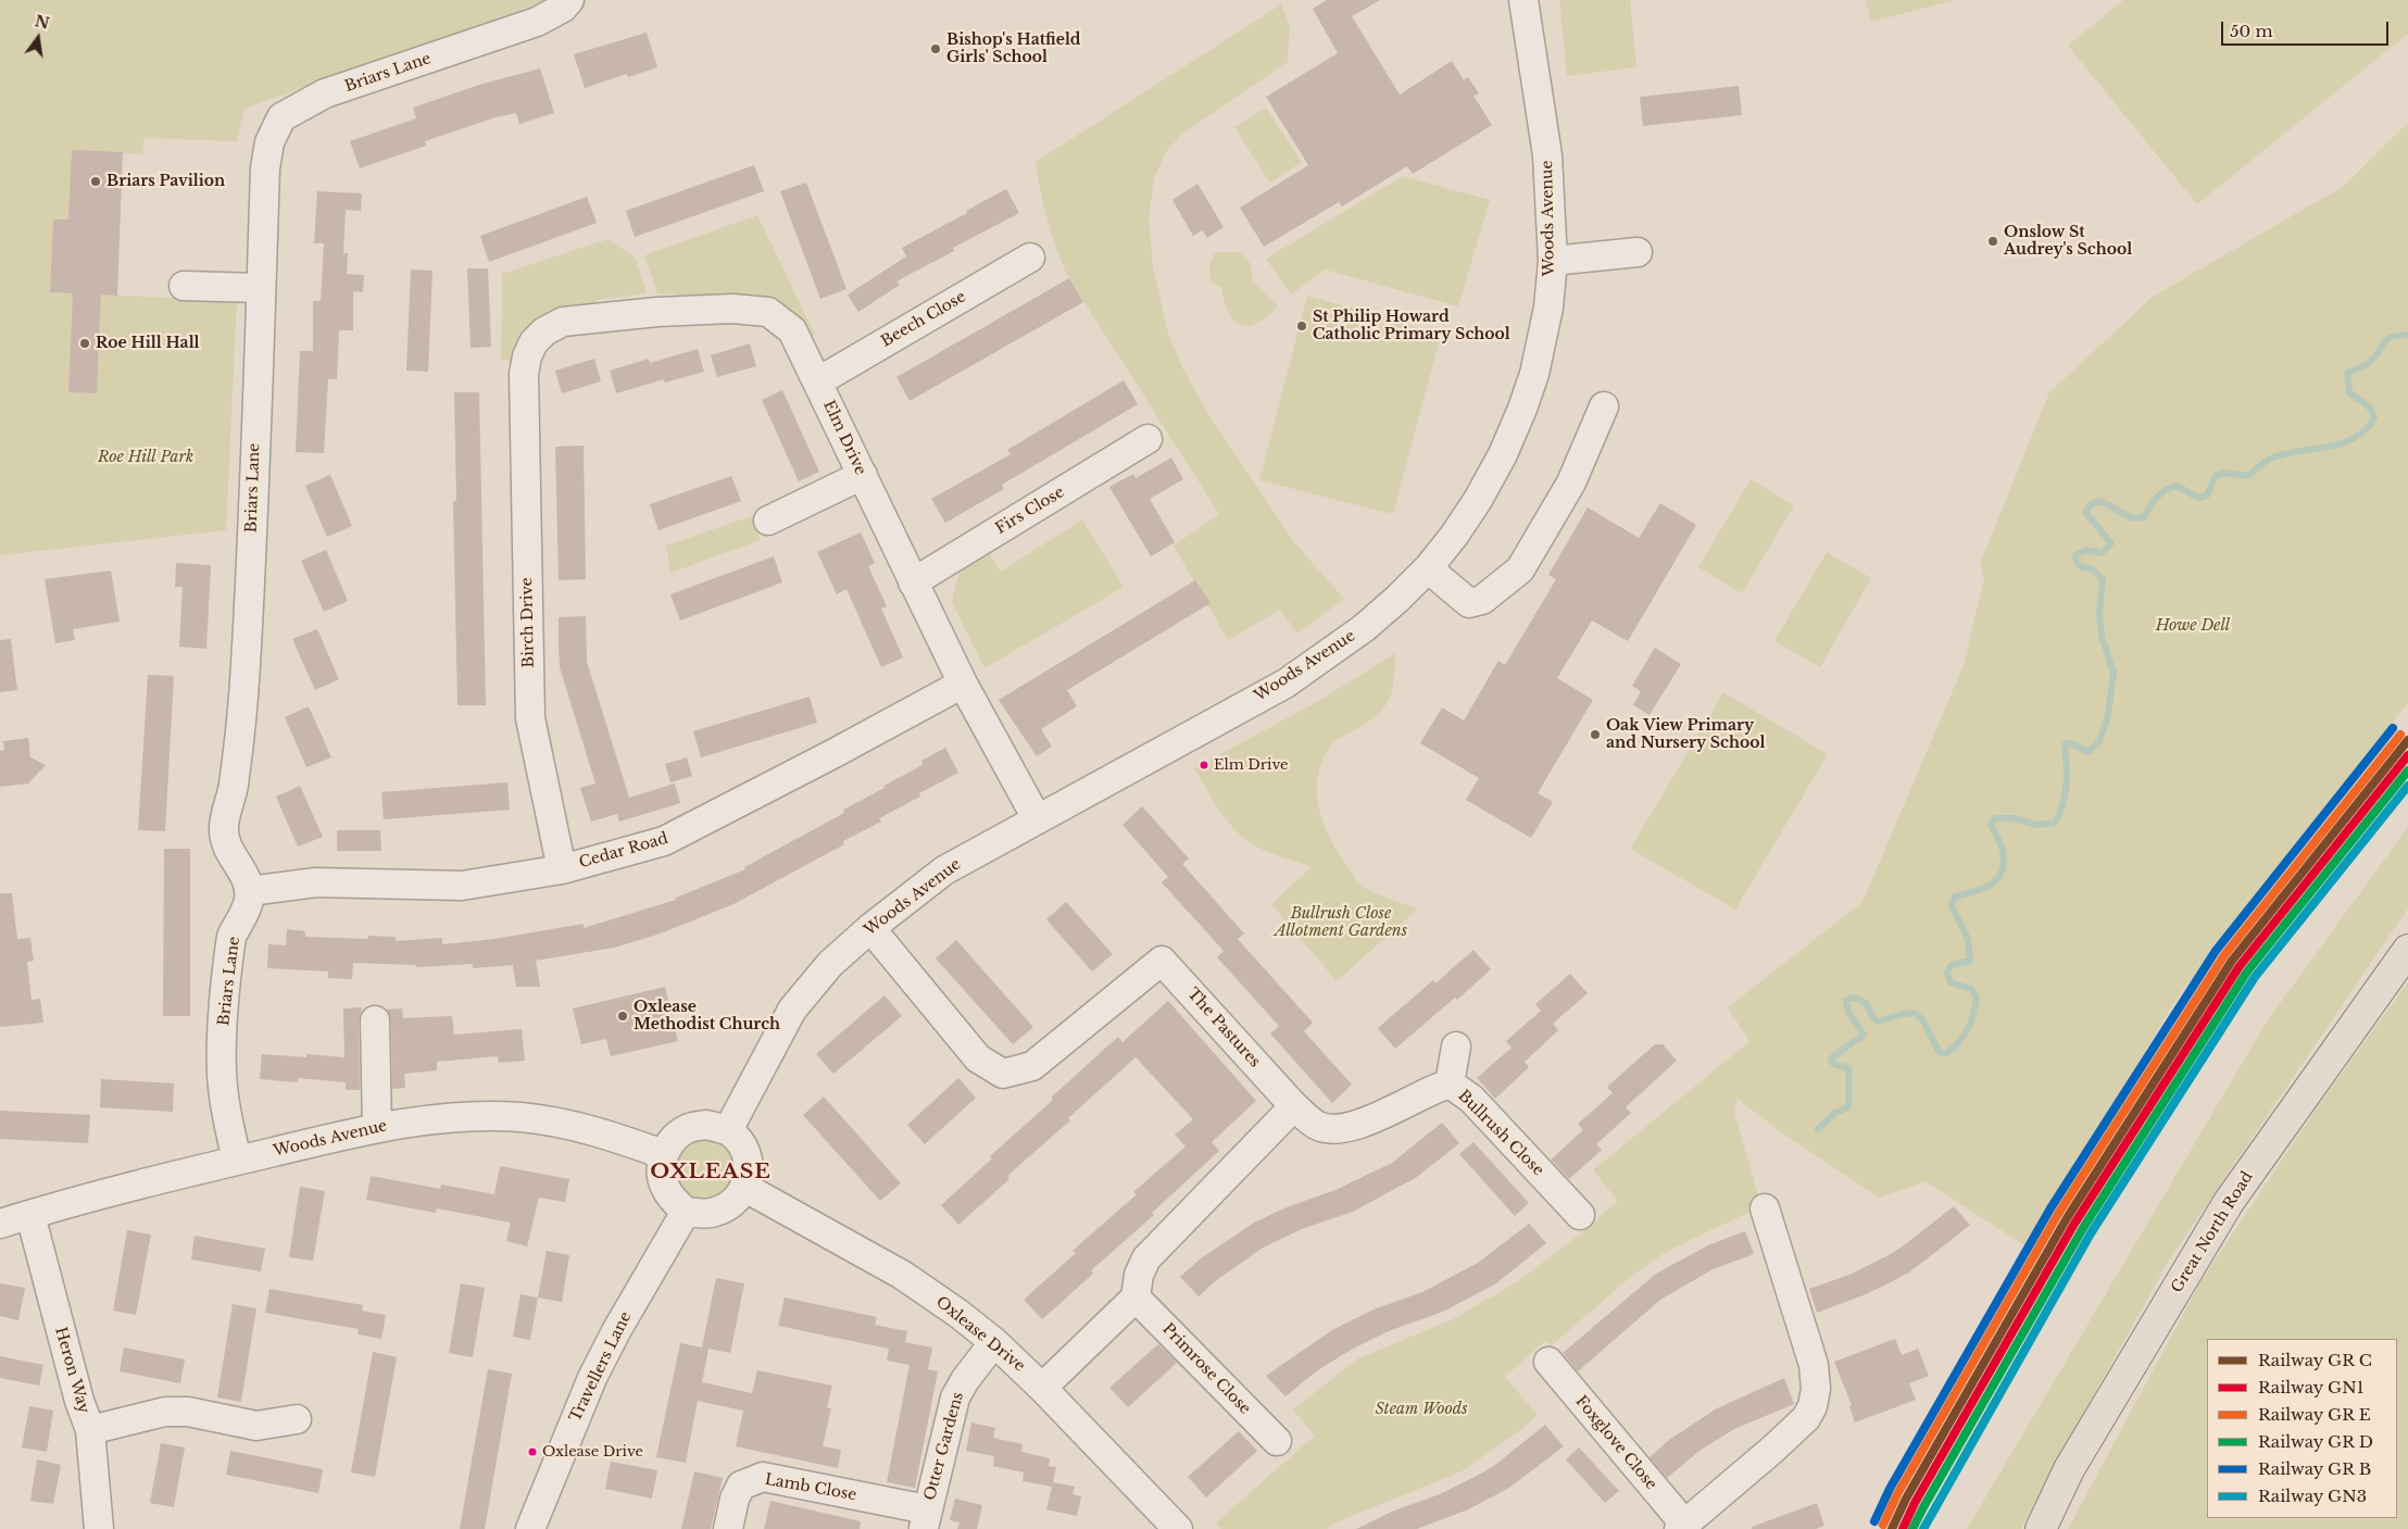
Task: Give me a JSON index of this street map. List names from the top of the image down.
{
  "streets": {
    "main road": ["Great North Road"],
    "street": [
      "Briars Lane",
      "Woods Avenue",
      "Beech Close",
      "Elm Drive",
      "Firs Close",
      "Birch Drive",
      "Cedar Road",
      "The Pastures",
      "Bullrush Close",
      "Oxlease Drive",
      "Travellers Lane",
      "Primrose Close",
      "Heron Way",
      "Foxglove Close",
      "Otter Gardens",
      "Lamb Close"
    ]
  },
  "crossings": [
    ["Briars Lane", "Woods Avenue"],
    ["Briars Lane", "Cedar Road"],
    ["Woods Avenue", "Elm Drive"],
    ["Woods Avenue", "The Pastures"],
    ["Woods Avenue", "Oxlease Drive"],
    ["Woods Avenue", "Travellers Lane"],
    ["Woods Avenue", "Heron Way"],
    ["Beech Close", "Elm Drive"],
    ["Elm Drive", "Firs Close"],
    ["Elm Drive", "Birch Drive"],
    ["Elm Drive", "Cedar Road"],
    ["Birch Drive", "Cedar Road"],
    ["The Pastures", "Bullrush Close"],
    ["Oxlease Drive", "Travellers Lane"],
    ["Oxlease Drive", "Otter Gardens"],
    ["Otter Gardens", "Lamb Close"]
  ],
  "districts": ["OXLEASE"],
  "parks": [
    "Roe Hill Park",
    "Howe Dell",
    "Bullrush Close Allotment Gardens",
    "Steam Woods"
  ],
  "places": [
    "Bishop's Hatfield Girls' School",
    "Briars Pavilion",
    "Onslow St Audrey's School",
    "St Philip Howard Catholic Primary School",
    "Roe Hill Hall",
    "Oak View Primary and Nursery School",
    "Elm Drive",
    "Oxlease Methodist Church",
    "Oxlease Drive"
  ],
  "lines": ["rail line GN1", "rail line GN3"],
  "legend": [
    "Railway GR C",
    "Railway GN1",
    "Railway GR E",
    "Railway GR D",
    "Railway GR B",
    "Railway GN3"
  ],
  "scale_bar": "50 m",
  "north": "top"
}
